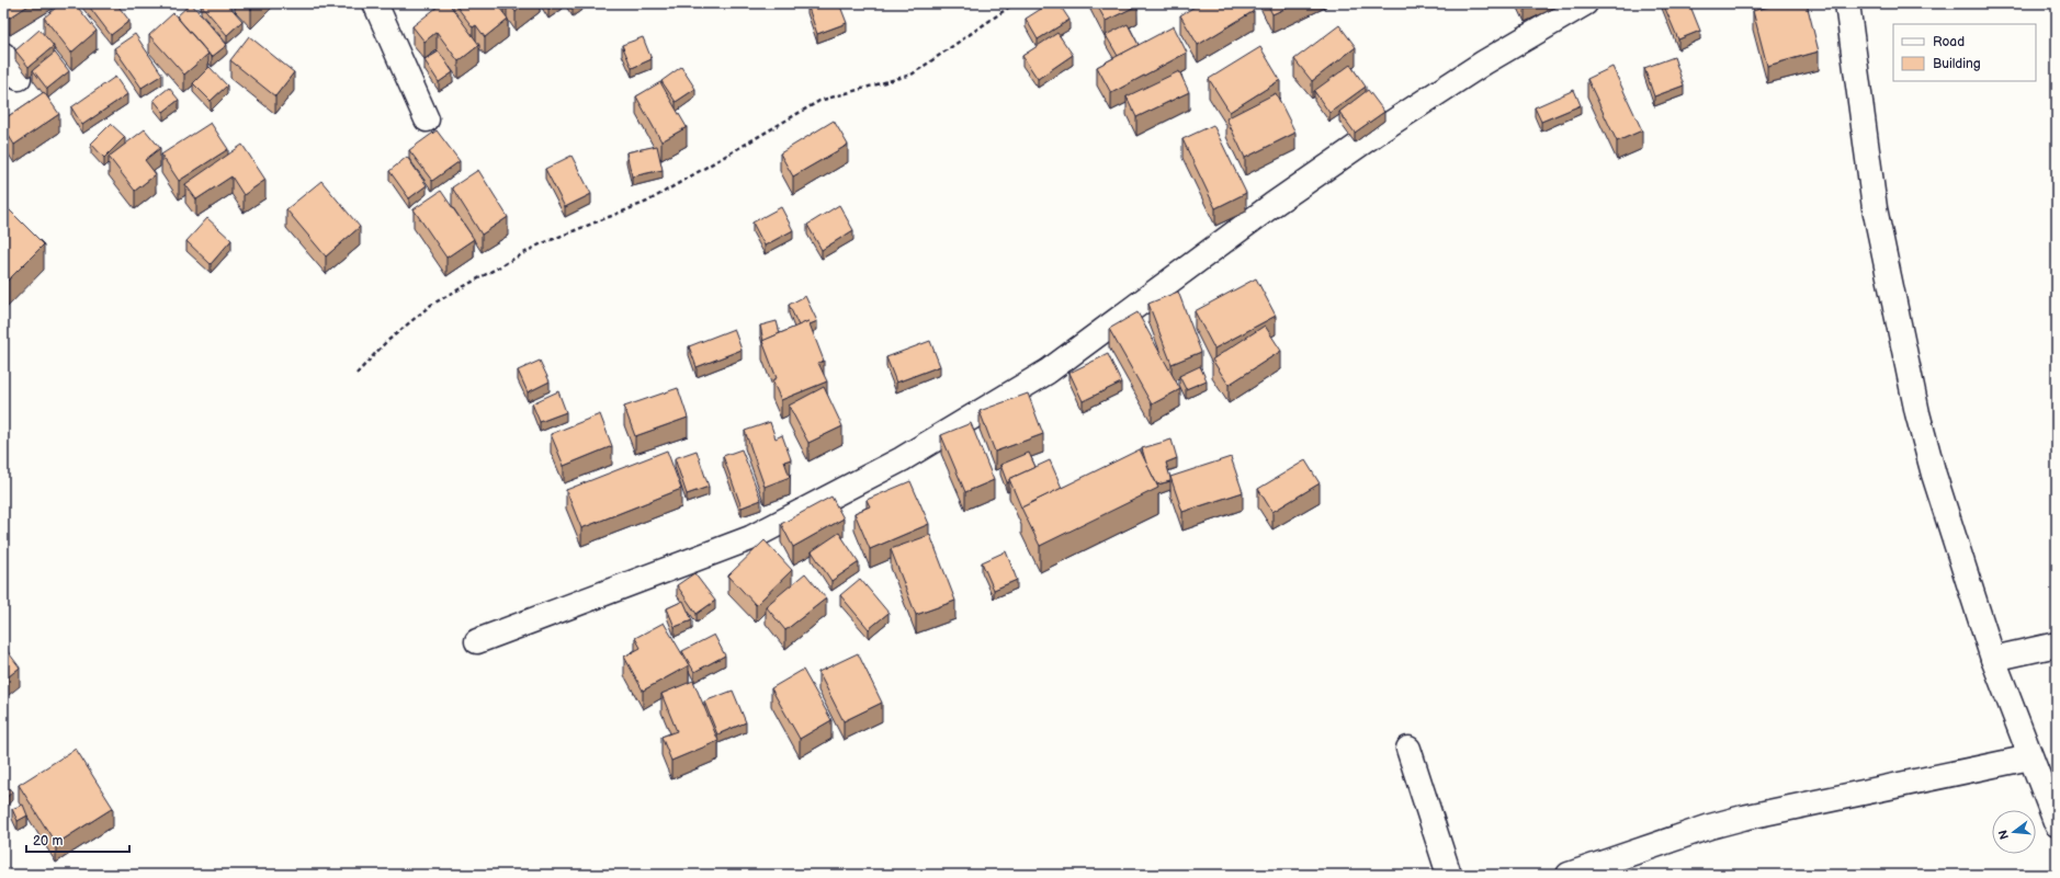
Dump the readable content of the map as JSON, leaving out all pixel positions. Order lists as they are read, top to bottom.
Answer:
{
  "legend": ["Road", "Building"],
  "scale_bar": "20 m",
  "north": "left"
}
